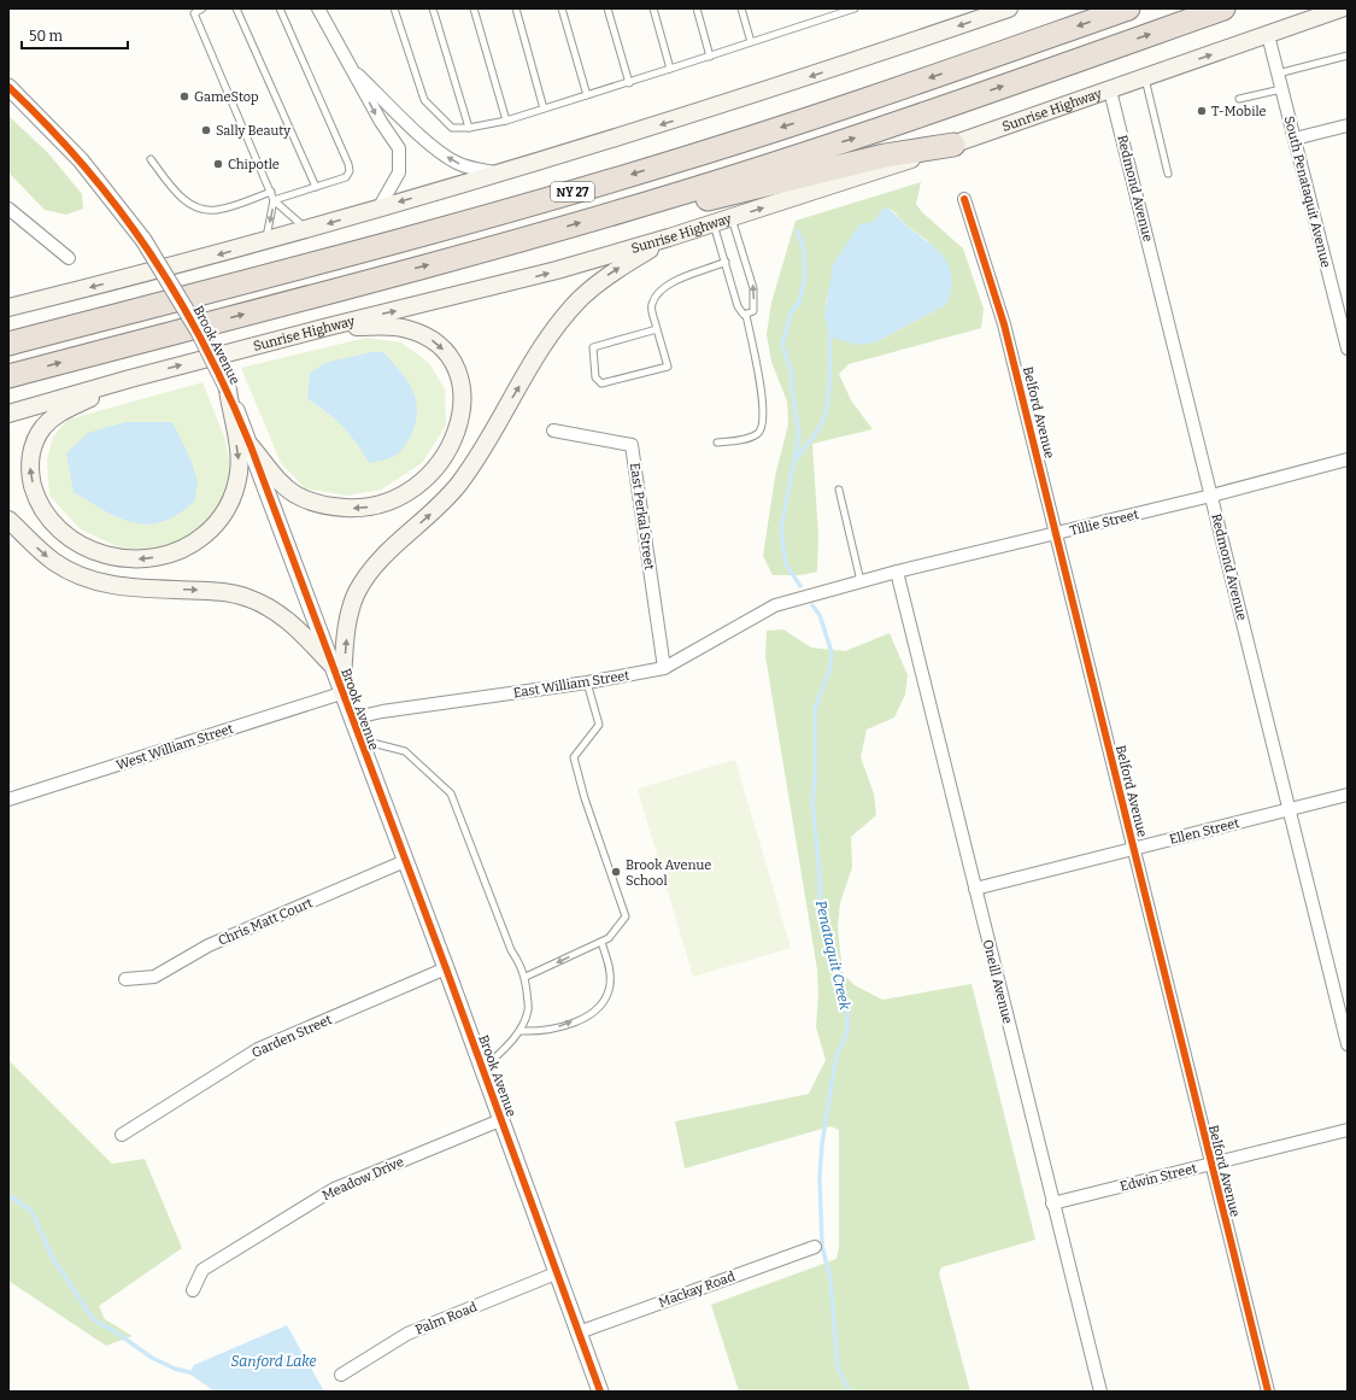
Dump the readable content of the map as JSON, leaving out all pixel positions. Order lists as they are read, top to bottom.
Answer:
{
  "streets": {
    "highway": ["NY 27"],
    "main road": ["Sunrise Highway"],
    "street": [
      "Redmond Avenue",
      "South Penataquit Avenue",
      "Brook Avenue",
      "Belford Avenue",
      "East Perkal Street",
      "Tillie Street",
      "East William Street",
      "West William Street",
      "Ellen Street",
      "Chris Matt Court",
      "Oneill Avenue",
      "Garden Street",
      "Edwin Street",
      "Meadow Drive",
      "Mackay Road",
      "Palm Road"
    ]
  },
  "crossings": [
    ["Sunrise Highway", "Redmond Avenue"],
    ["Sunrise Highway", "South Penataquit Avenue"],
    ["Redmond Avenue", "Tillie Street"],
    ["Redmond Avenue", "Ellen Street"],
    ["Brook Avenue", "East William Street"],
    ["Brook Avenue", "West William Street"],
    ["Brook Avenue", "Chris Matt Court"],
    ["Brook Avenue", "Garden Street"],
    ["Brook Avenue", "Meadow Drive"],
    ["Brook Avenue", "Mackay Road"],
    ["Brook Avenue", "Palm Road"],
    ["Belford Avenue", "Tillie Street"],
    ["Belford Avenue", "Ellen Street"],
    ["Belford Avenue", "Edwin Street"],
    ["East Perkal Street", "East William Street"],
    ["Tillie Street", "East William Street"],
    ["Tillie Street", "Oneill Avenue"],
    ["Ellen Street", "Oneill Avenue"],
    ["Oneill Avenue", "Edwin Street"]
  ],
  "water": ["Penataquit Creek", "Sanford Lake"],
  "places": [
    "GameStop",
    "T-Mobile",
    "Sally Beauty",
    "Chipotle",
    "Brook Avenue School"
  ],
  "scale_bar": "50 m"
}
